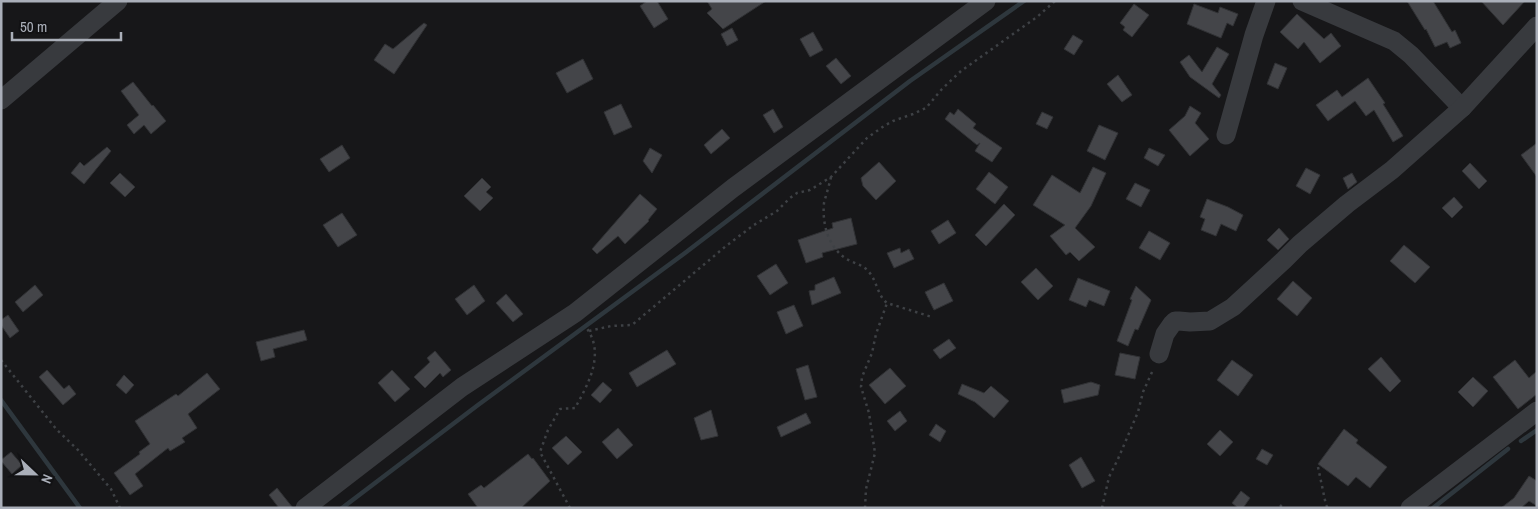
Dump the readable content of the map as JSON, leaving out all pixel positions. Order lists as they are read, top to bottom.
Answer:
{
  "scale_bar": "50 m",
  "north": "right"
}
